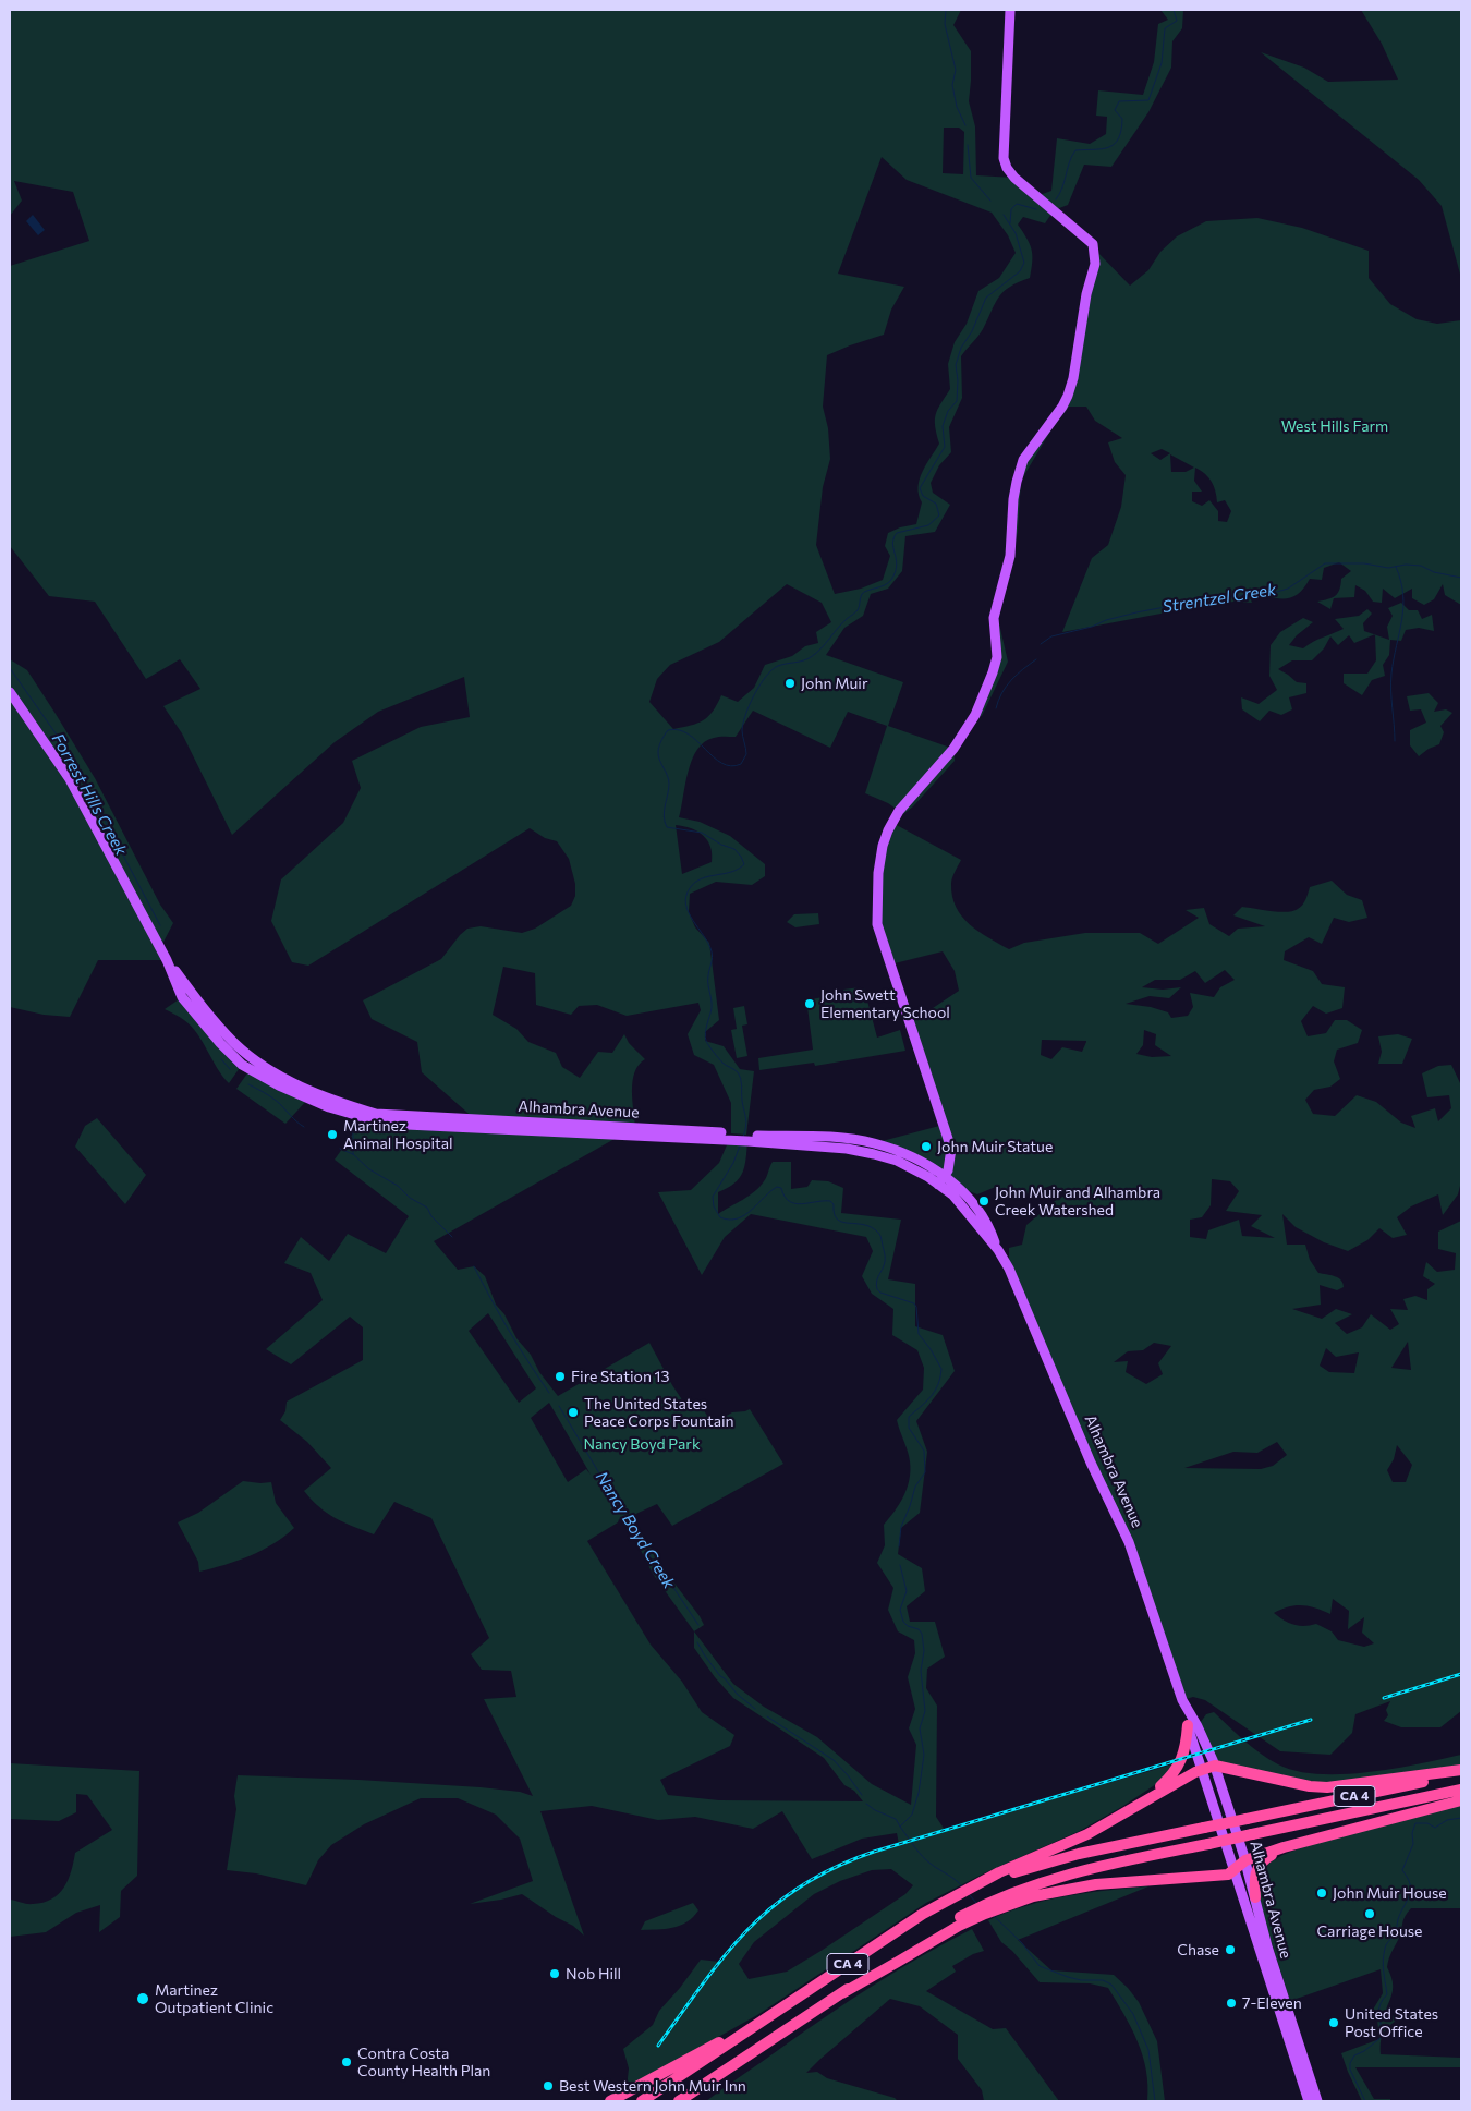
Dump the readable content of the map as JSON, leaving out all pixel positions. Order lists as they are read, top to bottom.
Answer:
{
  "streets": {
    "highway": ["CA 4"],
    "main road": ["Alhambra Avenue"]
  },
  "water": ["Strentzel Creek", "Forrest Hills Creek", "Nancy Boyd Creek"],
  "parks": ["West Hills Farm", "Nancy Boyd Park"],
  "places": [
    "John Muir",
    "John Swett Elementary School",
    "Martinez Animal Hospital",
    "John Muir Statue",
    "John Muir and Alhambra Creek Watershed",
    "Fire Station 13",
    "The United States Peace Corps Fountain",
    "John Muir House",
    "Carriage House",
    "Chase",
    "Nob Hill",
    "Martinez Outpatient Clinic",
    "7-Eleven",
    "United States Post Office",
    "Contra Costa County Health Plan",
    "Best Western John Muir Inn"
  ]
}
